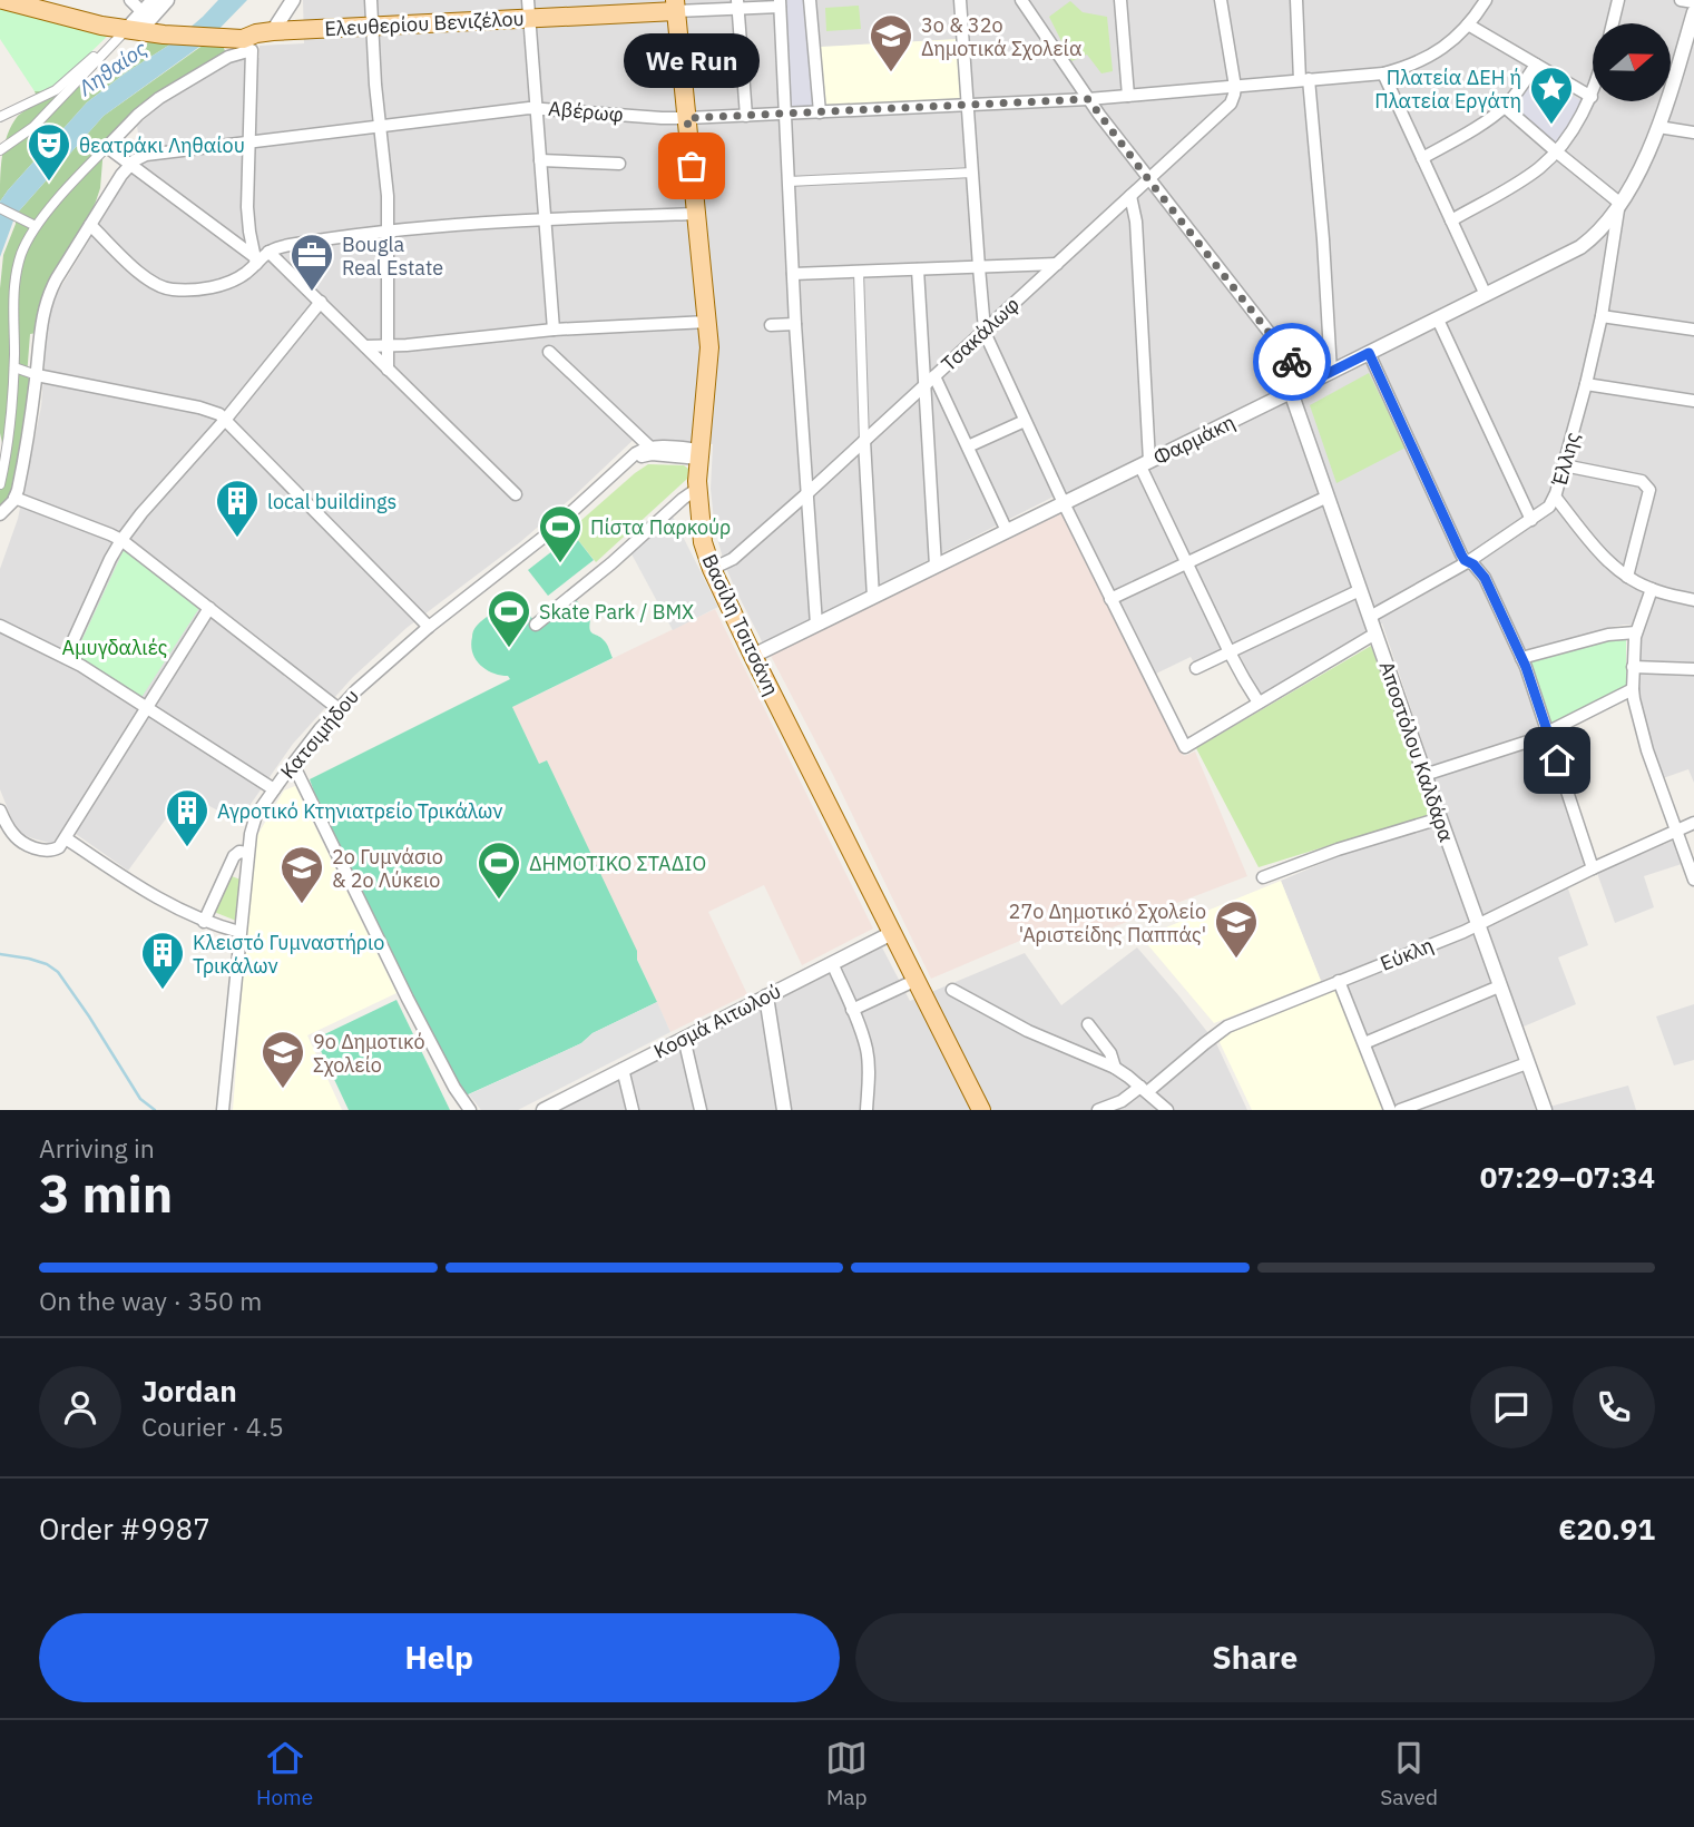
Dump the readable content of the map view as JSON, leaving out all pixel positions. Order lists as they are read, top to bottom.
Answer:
{
  "streets": {
    "main road": ["Ελευθερίου Βενιζέλου", "Βασίλη Τσιτσάνη"],
    "street": [
      "Αβέρωφ",
      "Τσακάλωφ",
      "Φαρμάκη",
      "Έλλης",
      "Κατσιμήδου",
      "Αποστόλου Καλδάρα",
      "Εύκλη",
      "Κοσμά Αιτωλού"
    ]
  },
  "crossings": [
    ["Ελευθερίου Βενιζέλου", "Βασίλη Τσιτσάνη"],
    ["Αβέρωφ", "Τσακάλωφ"],
    ["Αβέρωφ", "Βασίλη Τσιτσάνη"],
    ["Τσακάλωφ", "Βασίλη Τσιτσάνη"],
    ["Φαρμάκη", "Έλλης"],
    ["Φαρμάκη", "Βασίλη Τσιτσάνη"],
    ["Φαρμάκη", "Αποστόλου Καλδάρα"],
    ["Έλλης", "Αποστόλου Καλδάρα"],
    ["Βασίλη Τσιτσάνη", "Κοσμά Αιτωλού"],
    ["Αποστόλου Καλδάρα", "Εύκλη"]
  ],
  "water": ["Ληθαίος"],
  "parks": ["Αμυγδαλιές"],
  "places": {
    "school or university": [
      "3ο & 32ο Δημοτικά Σχολεία",
      "2ο Γυμνάσιο & 2ο Λύκειο",
      "27ο Δημοτικό Σχολείο 'Αριστείδης Παππάς'",
      "9ο Δημοτικό Σχολείο"
    ],
    "place": ["Πλατεία ΔΕΗ ή Πλατεία Εργάτη"],
    "other": ["We Run"],
    "theatre": ["θεατράκι Ληθαίου"],
    "office": ["Bougla Real Estate"],
    "building": ["local buildings", "Αγροτικό Κτηνιατρείο Τρικάλων", "Κλειστό Γυμναστήριο Τρικάλων"],
    "sports": ["Πίστα Παρκούρ", "Skate Park / BMX", "ΔΗΜΟΤΙΚΟ ΣΤΑΔΙΟ"]
  },
  "north": "right",
  "page": {
    "bubble": "We Run",
    "heading": ["3 min", "Arriving in", "07:29–07:34"],
    "panel": [
      "Jordan",
      "Courier · 4.5",
      "Order #9987",
      "€20.91"
    ],
    "bar": "On the way · 350 m",
    "buttons": ["Help", "Share"],
    "tabs": ["Home", "Map", "Saved"]
  }
}
